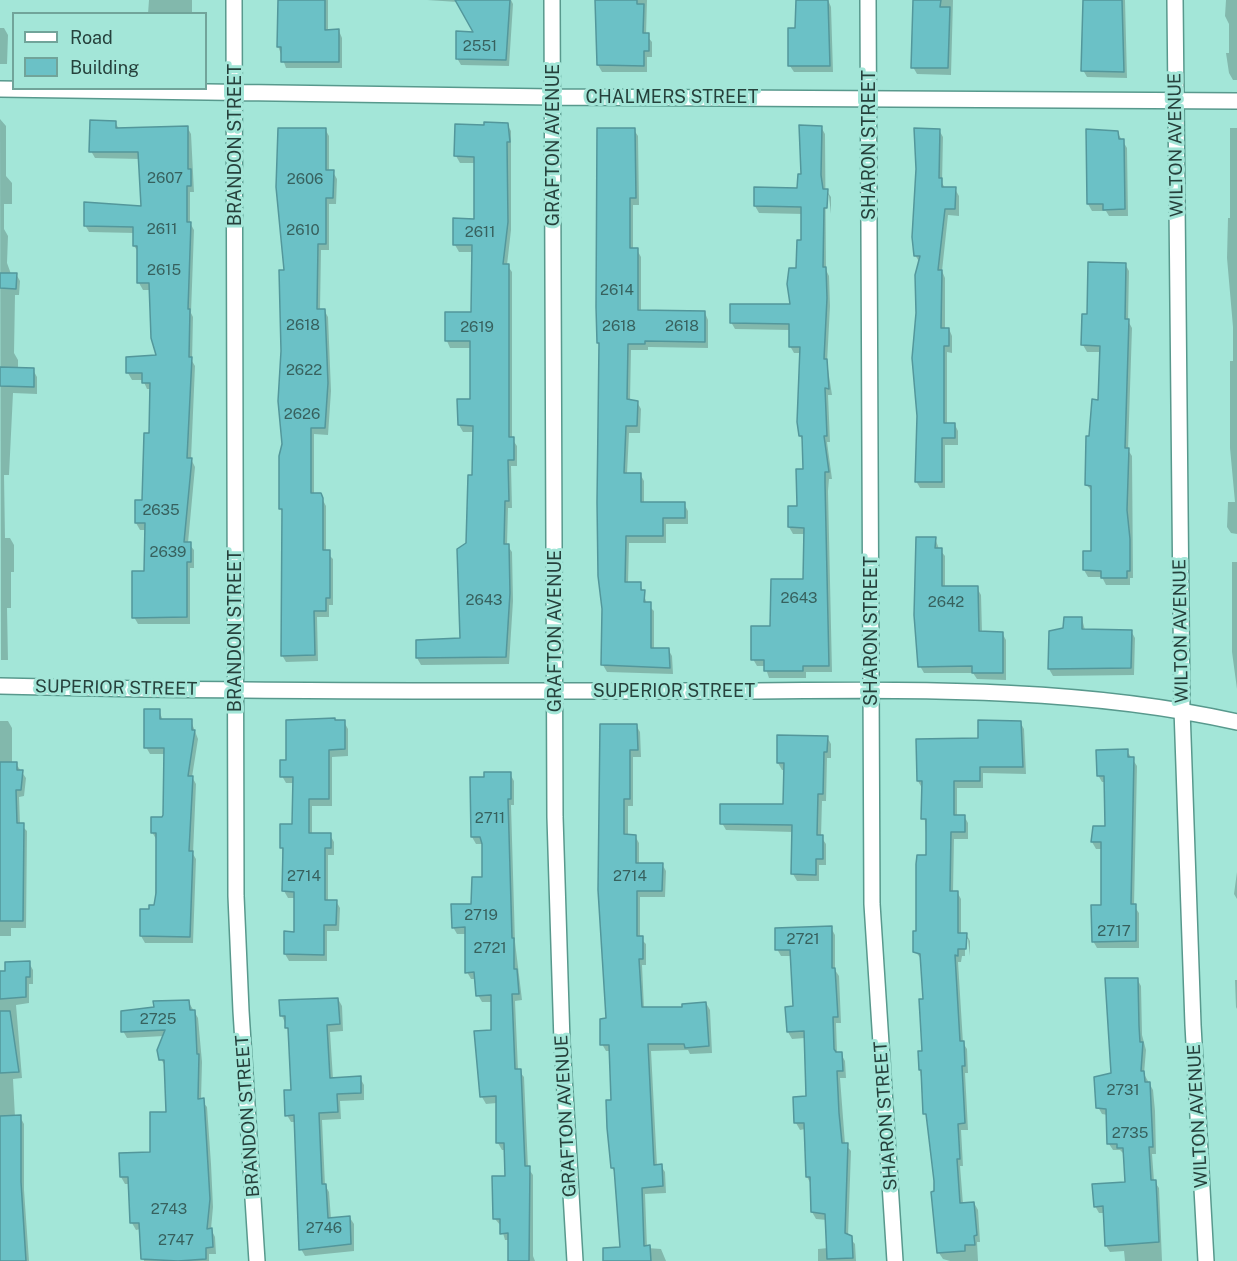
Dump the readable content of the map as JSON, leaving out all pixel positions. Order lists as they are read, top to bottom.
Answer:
{
  "streets": {
    "street": [
      "CHALMERS STREET",
      "BRANDON STREET",
      "GRAFTON AVENUE",
      "SHARON STREET",
      "WILTON AVENUE",
      "SUPERIOR STREET"
    ]
  },
  "crossings": [
    ["CHALMERS STREET", "BRANDON STREET"],
    ["CHALMERS STREET", "GRAFTON AVENUE"],
    ["CHALMERS STREET", "SHARON STREET"],
    ["CHALMERS STREET", "WILTON AVENUE"],
    ["BRANDON STREET", "SUPERIOR STREET"],
    ["GRAFTON AVENUE", "SUPERIOR STREET"],
    ["SHARON STREET", "SUPERIOR STREET"],
    ["WILTON AVENUE", "SUPERIOR STREET"]
  ],
  "house_numbers": [
    "2551",
    "2607",
    "2606",
    "2611",
    "2610",
    "2611",
    "2615",
    "2614",
    "2618",
    "2618",
    "2618",
    "2619",
    "2622",
    "2626",
    "2635",
    "2639",
    "2643",
    "2643",
    "2642",
    "2711",
    "2714",
    "2714",
    "2719",
    "2717",
    "2721",
    "2721",
    "2725",
    "2731",
    "2735",
    "2743",
    "2746",
    "2747"
  ],
  "legend": ["Road", "Building"]
}
